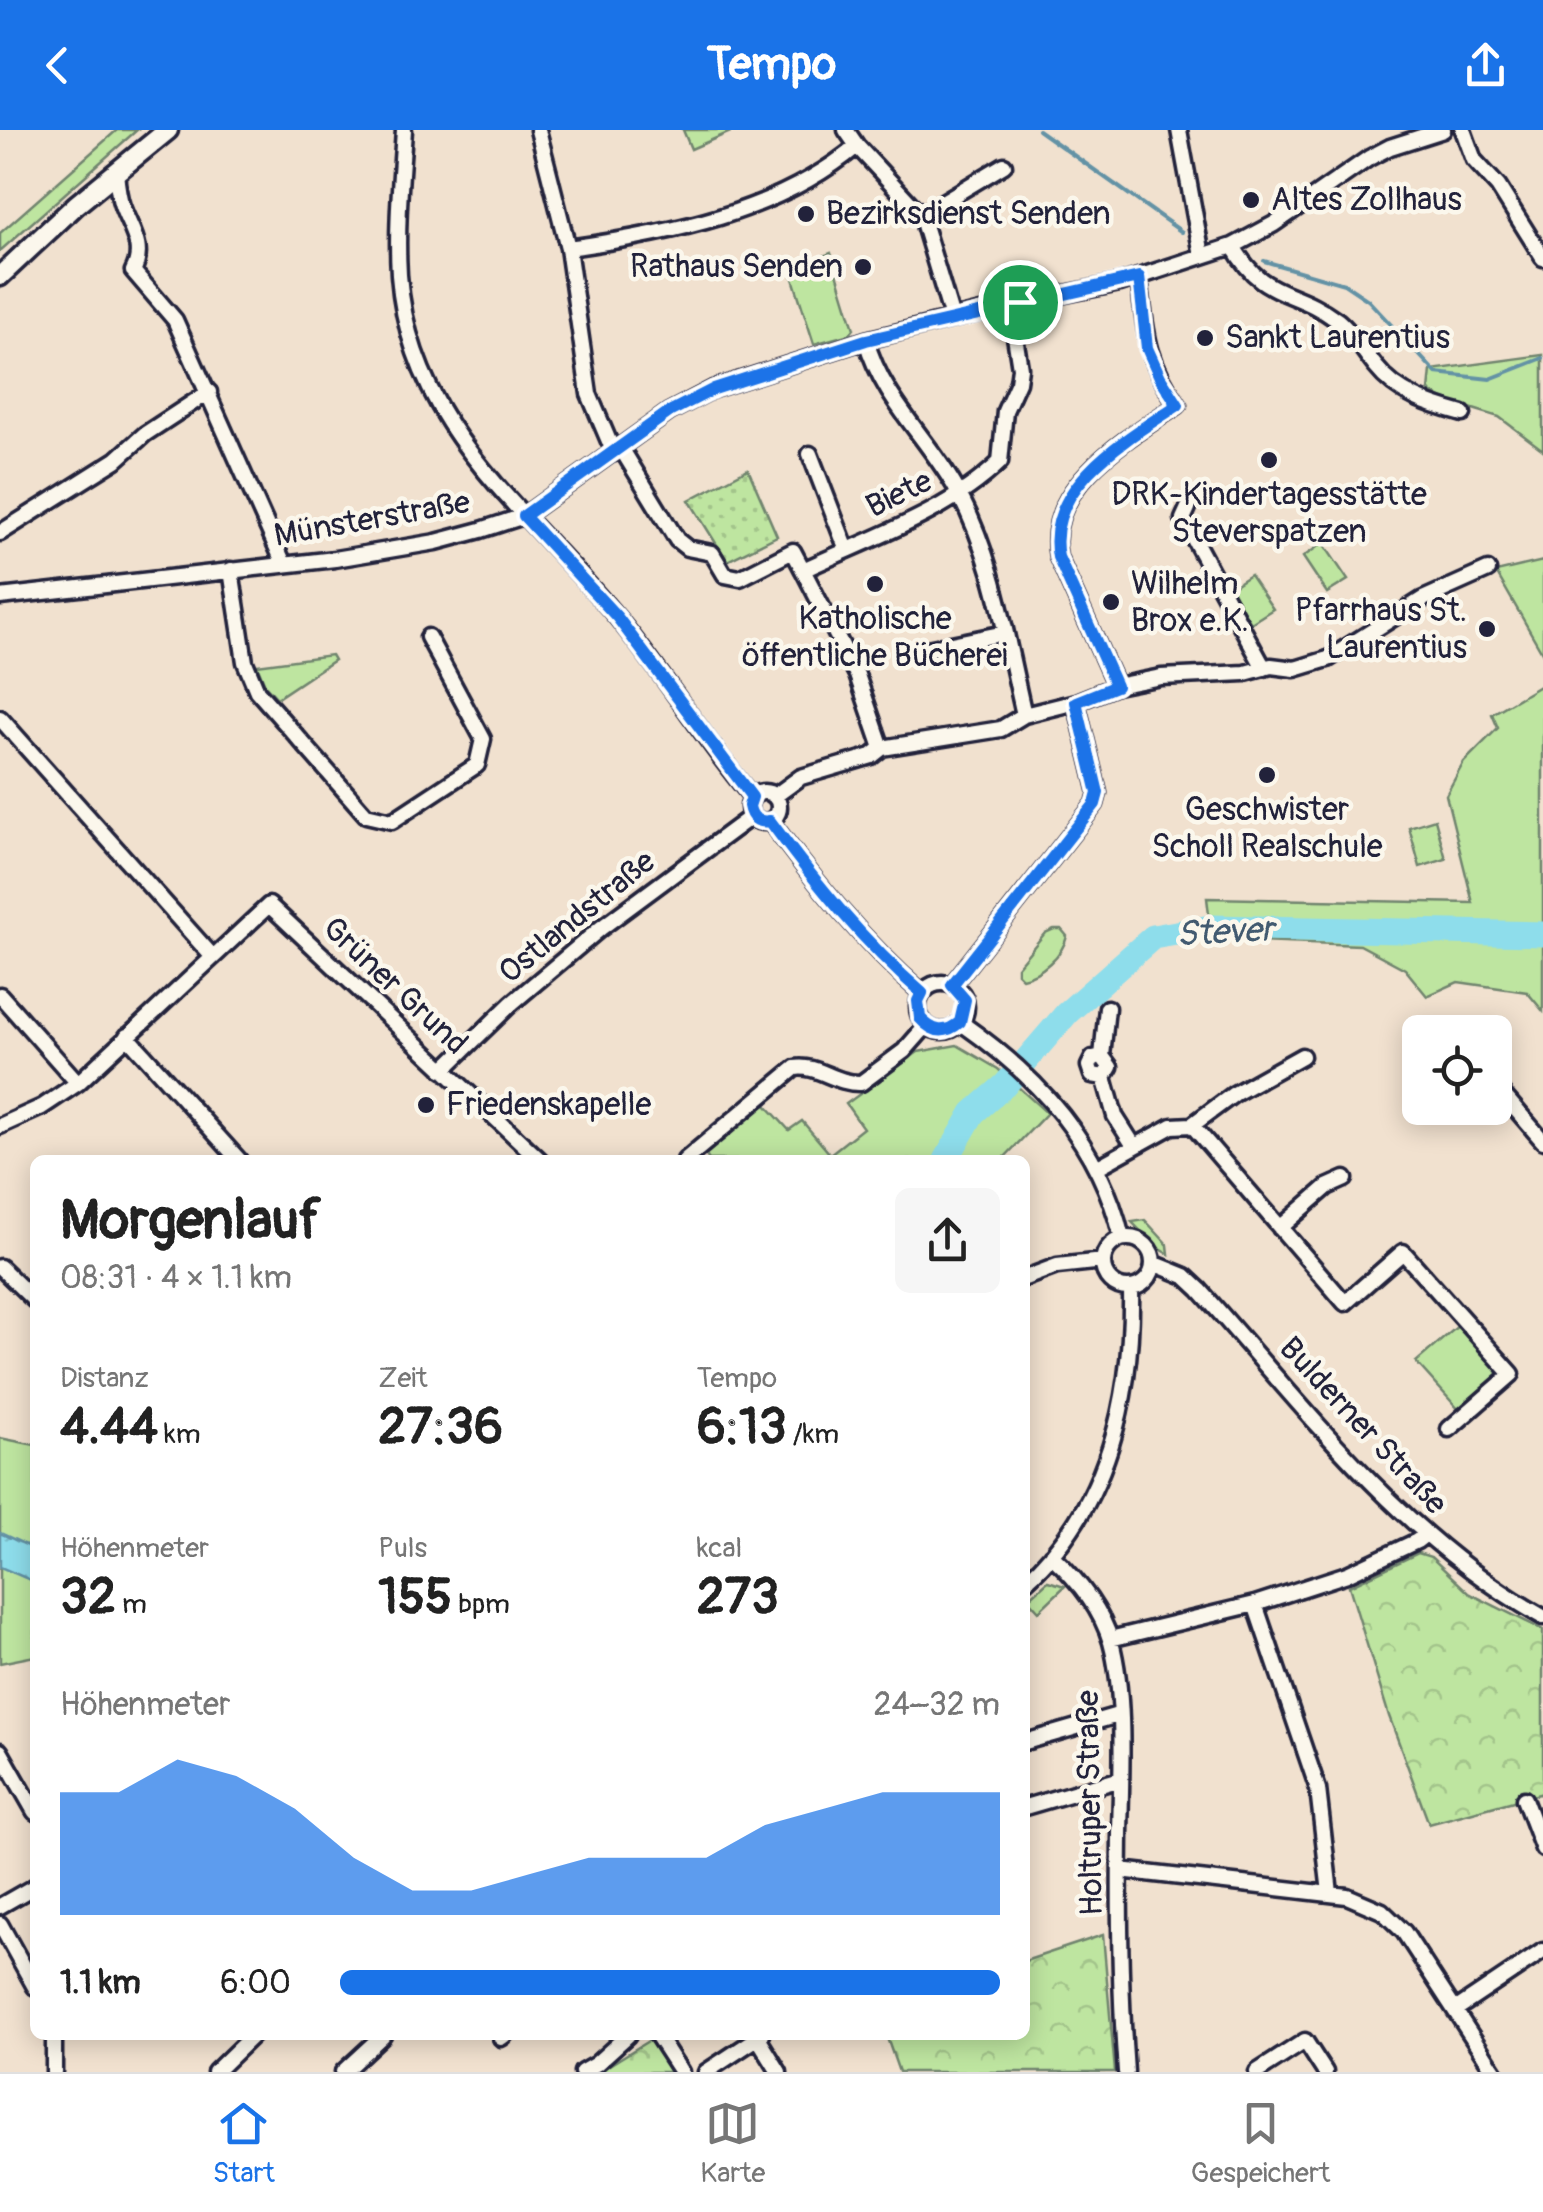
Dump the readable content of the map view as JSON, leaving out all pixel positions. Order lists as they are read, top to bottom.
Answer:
{
  "streets": {
    "street": [
      "Biete",
      "Münsterstraße",
      "Ostlandstraße",
      "Grüner Grund",
      "Bulderner Straße",
      "Holtruper Straße"
    ]
  },
  "crossings": [
    ["Biete", "Münsterstraße"],
    ["Ostlandstraße", "Grüner Grund"]
  ],
  "water": ["Stever"],
  "places": [
    "Altes Zollhaus",
    "Bezirksdienst Senden",
    "Rathaus Senden",
    "Sankt Laurentius",
    "DRK-Kindertagesstätte Steverspatzen",
    "Katholische öffentliche Bücherei",
    "Wilhelm Brox e.K.",
    "Pfarrhaus St. Laurentius",
    "Geschwister Scholl Realschule",
    "Friedenskapelle"
  ],
  "page": {
    "header": "Tempo",
    "heading": ["Morgenlauf", "08:31 · 4 × 1.1 km"],
    "stats": [
      ["Distanz", "4.44 km"],
      ["Zeit", "27:36"],
      ["Tempo", "6:13 /km"],
      ["Höhenmeter", "32 m"],
      ["Puls", "155 bpm"],
      ["kcal", "273"]
    ],
    "chart": ["Höhenmeter", "24–32 m"],
    "list": [
      {
        "name": "1.1 km",
        "note": "6:00"
      }
    ],
    "tabs": ["Start", "Karte", "Gespeichert"]
  }
}
